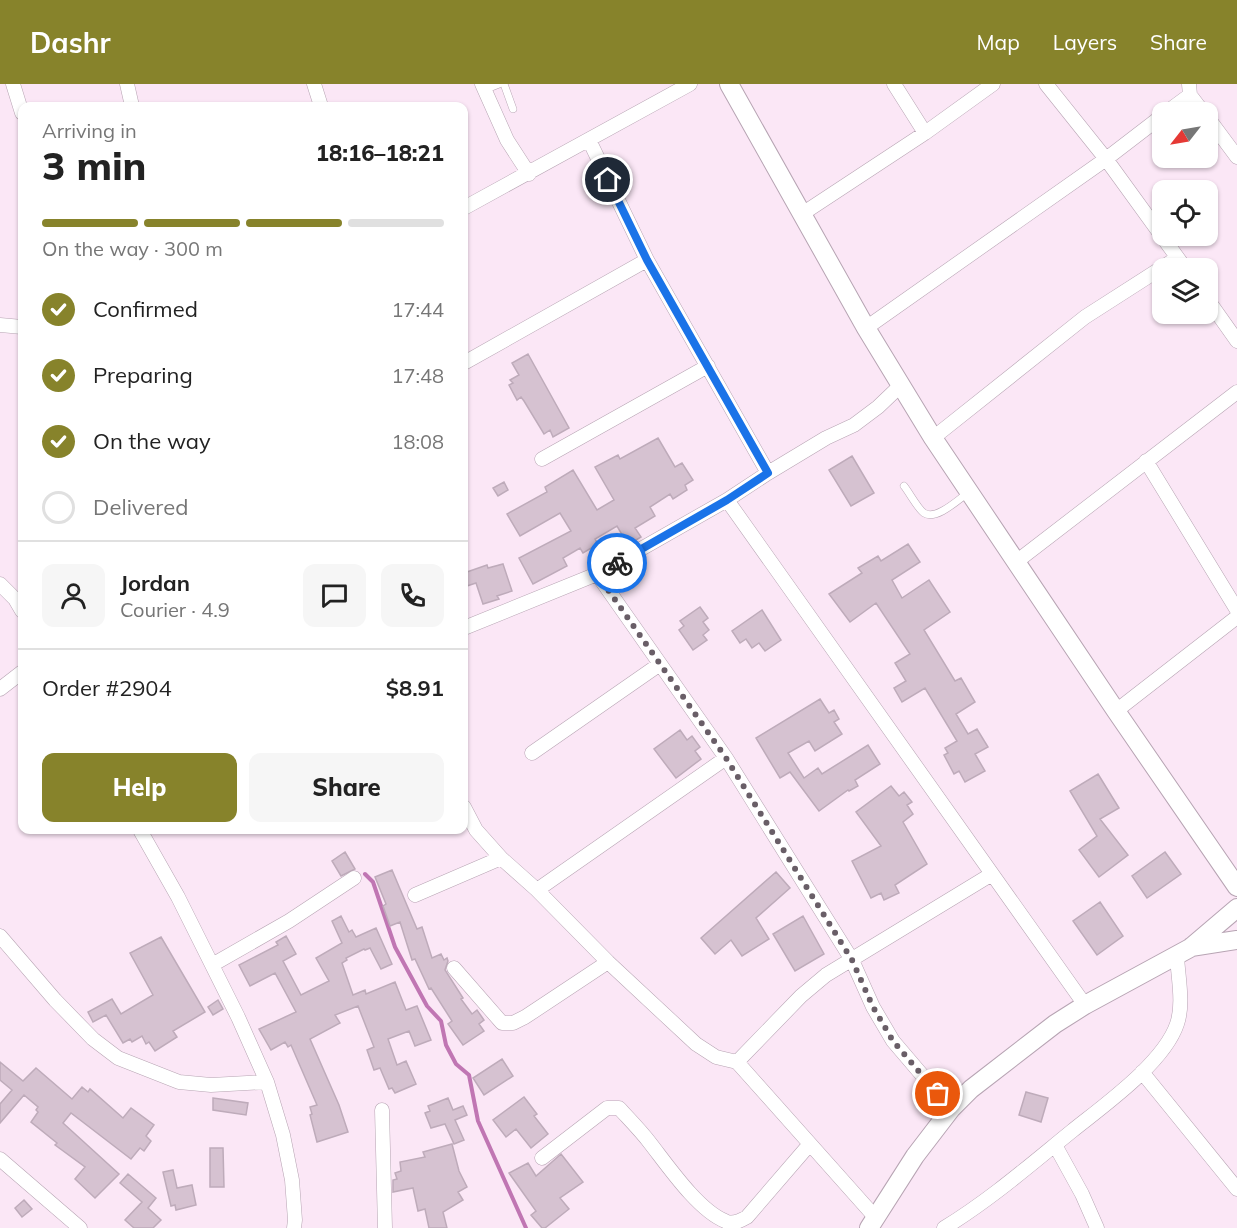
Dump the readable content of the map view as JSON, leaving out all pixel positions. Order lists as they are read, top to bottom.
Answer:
{
  "north": "bottom left",
  "page": {
    "header": "Dashr",
    "nav": ["Map", "Layers", "Share"],
    "heading": ["3 min", "Arriving in", "18:16–18:21"],
    "panel": [
      "Jordan",
      "Courier · 4.9",
      "Order #2904",
      "$8.91"
    ],
    "bar": "On the way · 300 m",
    "list": [
      ["Confirmed", "17:44"],
      ["Preparing", "17:48"],
      ["On the way", "18:08"],
      "Delivered"
    ],
    "buttons": ["Help", "Share"]
  }
}
